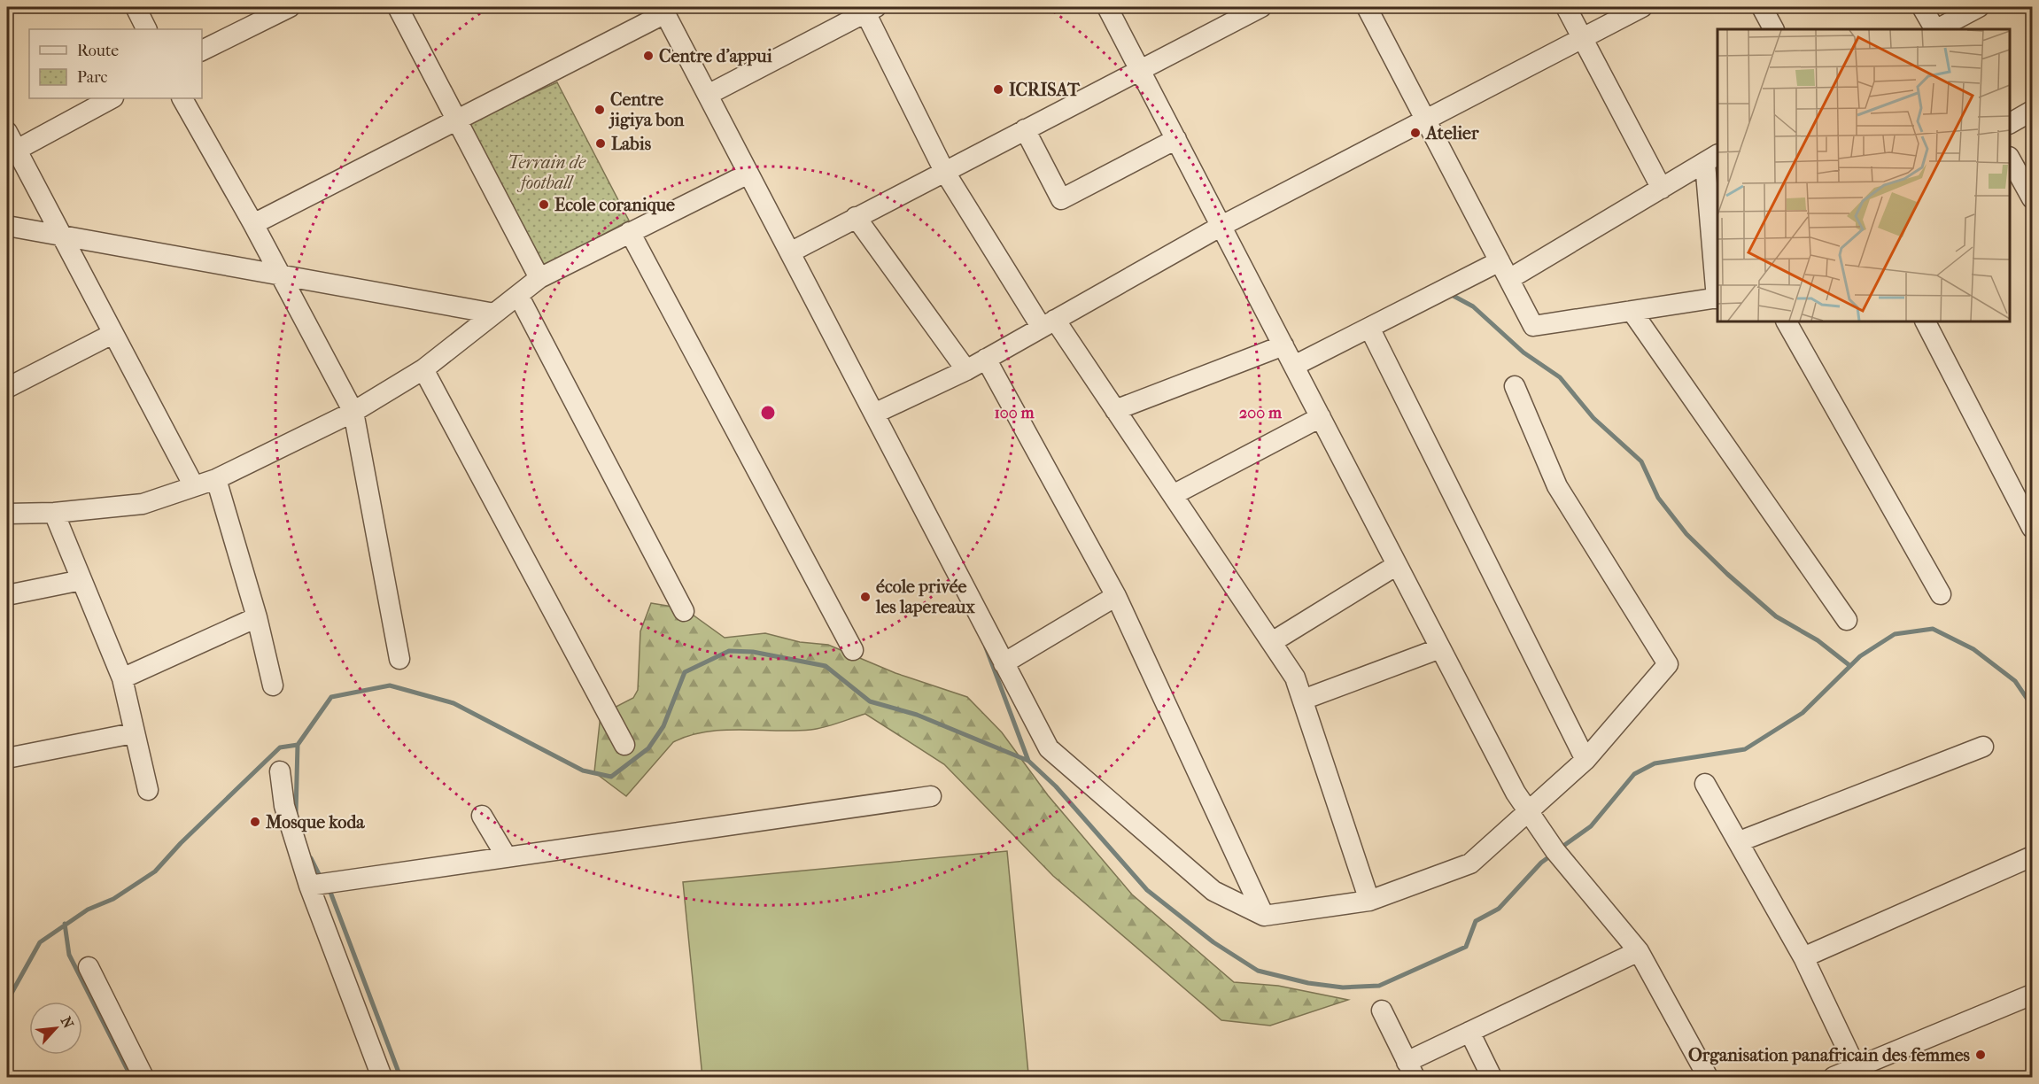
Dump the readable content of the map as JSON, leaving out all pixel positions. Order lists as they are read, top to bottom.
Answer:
{
  "parks": ["Terrain de football"],
  "places": [
    "Centre d'appui",
    "ICRISAT",
    "Centre jigiya bon",
    "Atelier",
    "Labis",
    "Ecole coranique",
    "école privée les lapereaux",
    "Mosque koda",
    "Organisation panafricain des femmes"
  ],
  "legend": ["Route", "Parc"],
  "north": "top right",
  "rings": ["100 m", "200 m"]
}
